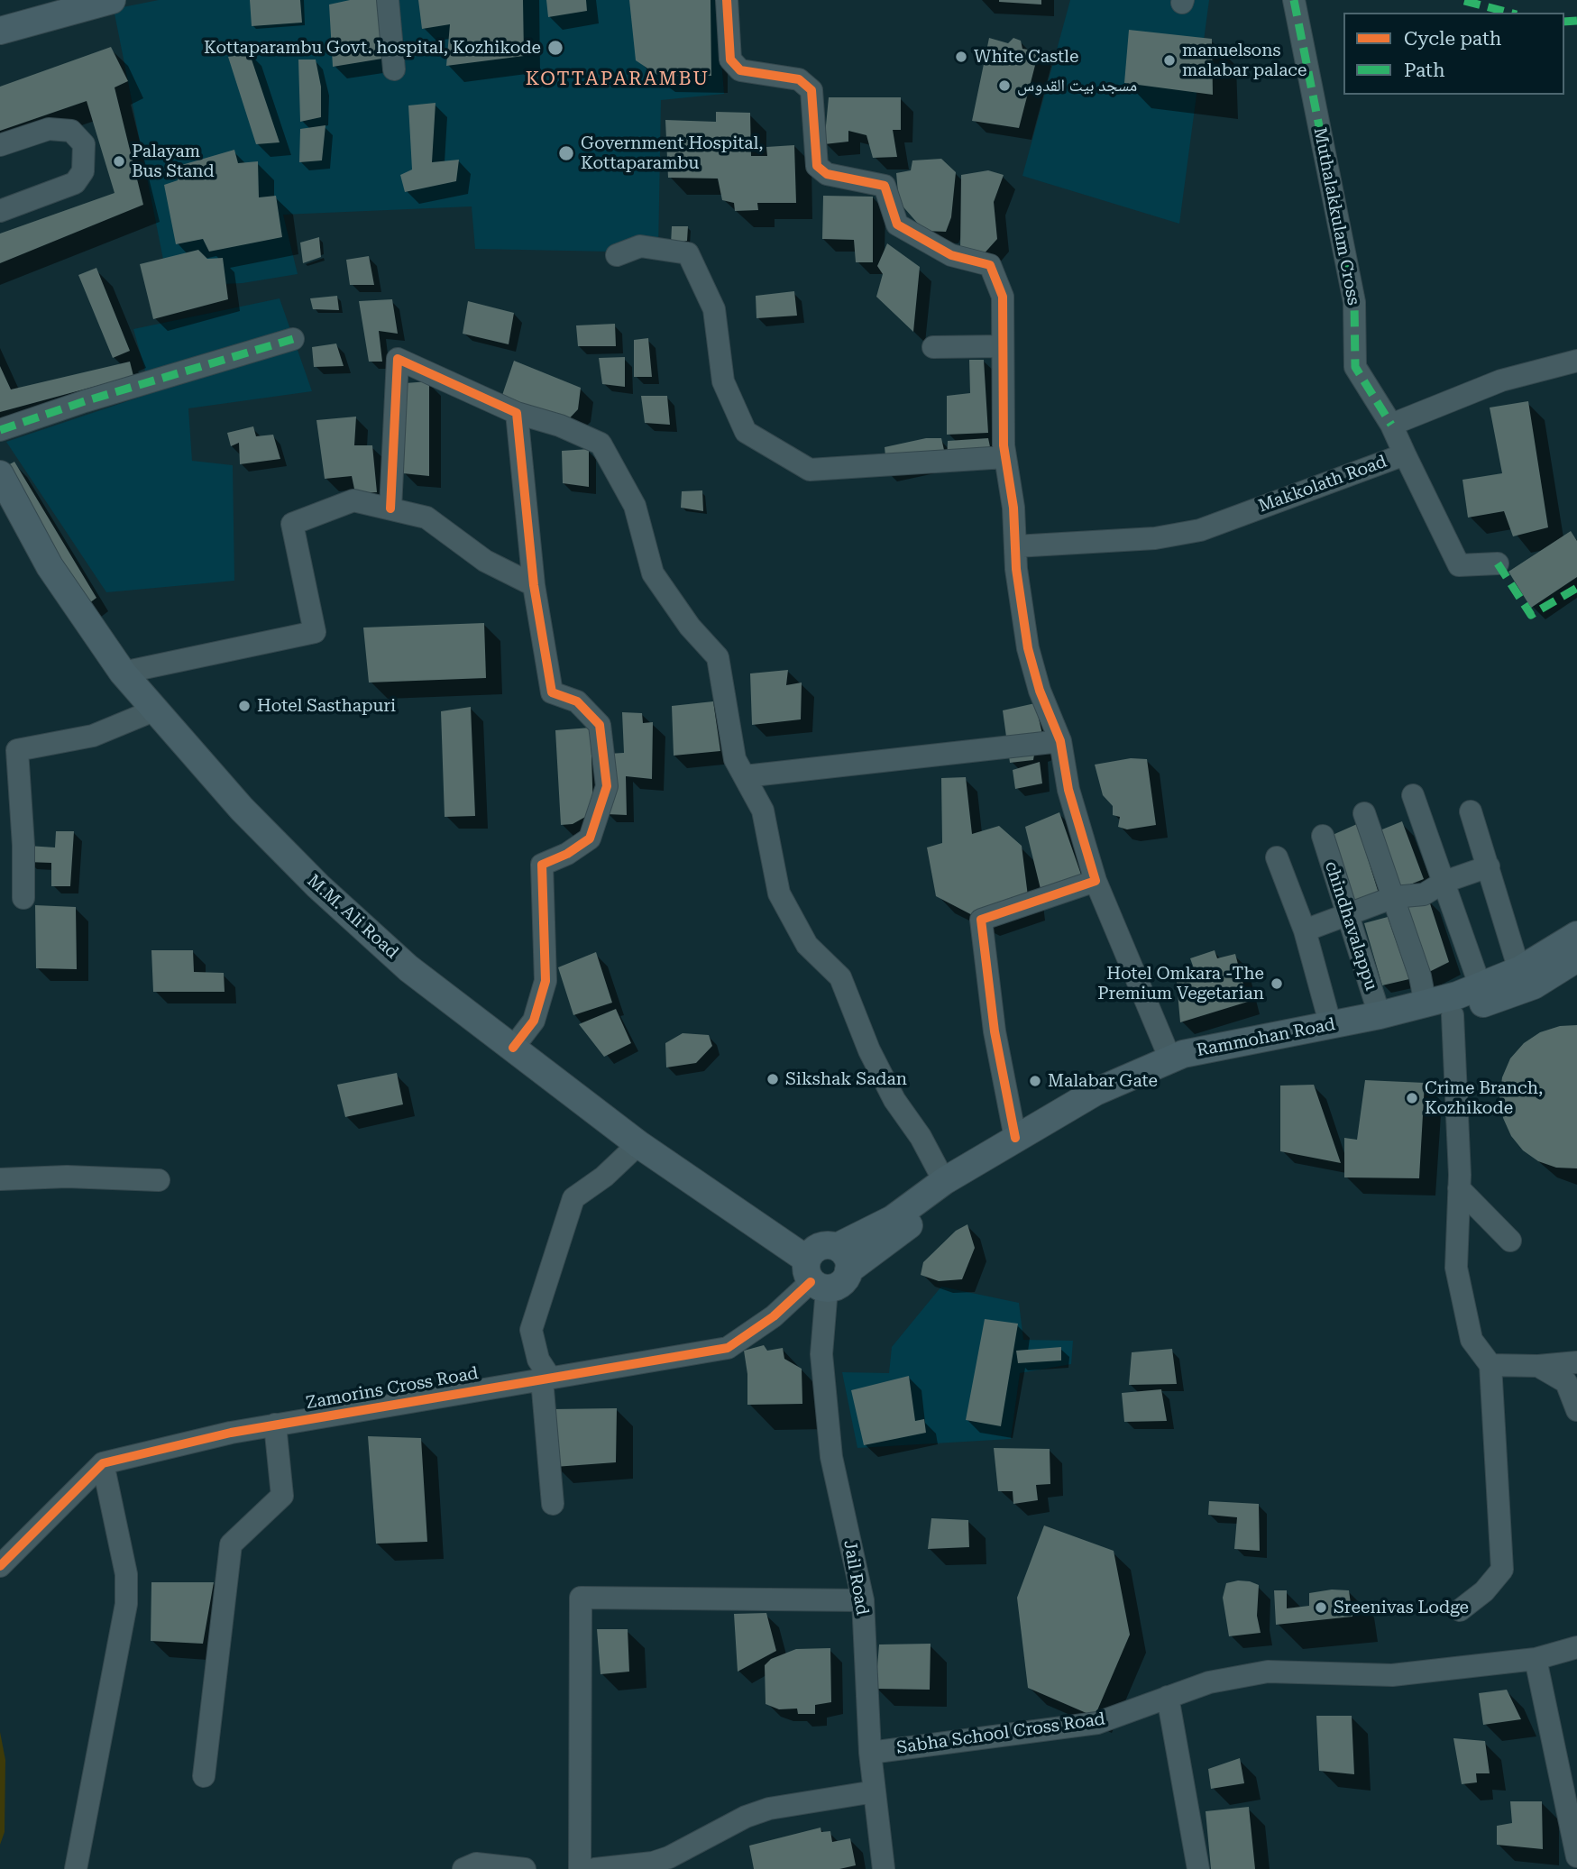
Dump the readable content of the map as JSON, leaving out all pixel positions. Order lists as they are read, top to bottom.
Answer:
{
  "streets": {
    "main road": ["M.M. Ali Road", "Rammohan Road"],
    "street": [
      "Muthalakkulam Cross",
      "Makkolath Road",
      "chindhavalappu",
      "Zamorins Cross Road",
      "Jail Road",
      "Sabha School Cross Road"
    ]
  },
  "crossings": [
    ["Muthalakkulam Cross", "Makkolath Road"],
    ["M.M. Ali Road", "Rammohan Road"],
    ["M.M. Ali Road", "Zamorins Cross Road"],
    ["M.M. Ali Road", "Jail Road"],
    ["chindhavalappu", "Rammohan Road"],
    ["Rammohan Road", "Zamorins Cross Road"],
    ["Rammohan Road", "Jail Road"],
    ["Zamorins Cross Road", "Jail Road"],
    ["Jail Road", "Sabha School Cross Road"]
  ],
  "districts": ["KOTTAPARAMBU"],
  "places": [
    "Kottaparambu Govt. hospital, Kozhikode",
    "White Castle",
    "manuelsons malabar palace",
    "مسجد بیت القدوس",
    "Government Hospital, Kottaparambu",
    "Palayam Bus Stand",
    "Hotel Sasthapuri",
    "Hotel Omkara -The Premium Vegetarian",
    "Sikshak Sadan",
    "Malabar Gate",
    "Crime Branch, Kozhikode",
    "Sreenivas Lodge"
  ],
  "legend": ["Cycle path", "Path"]
}
